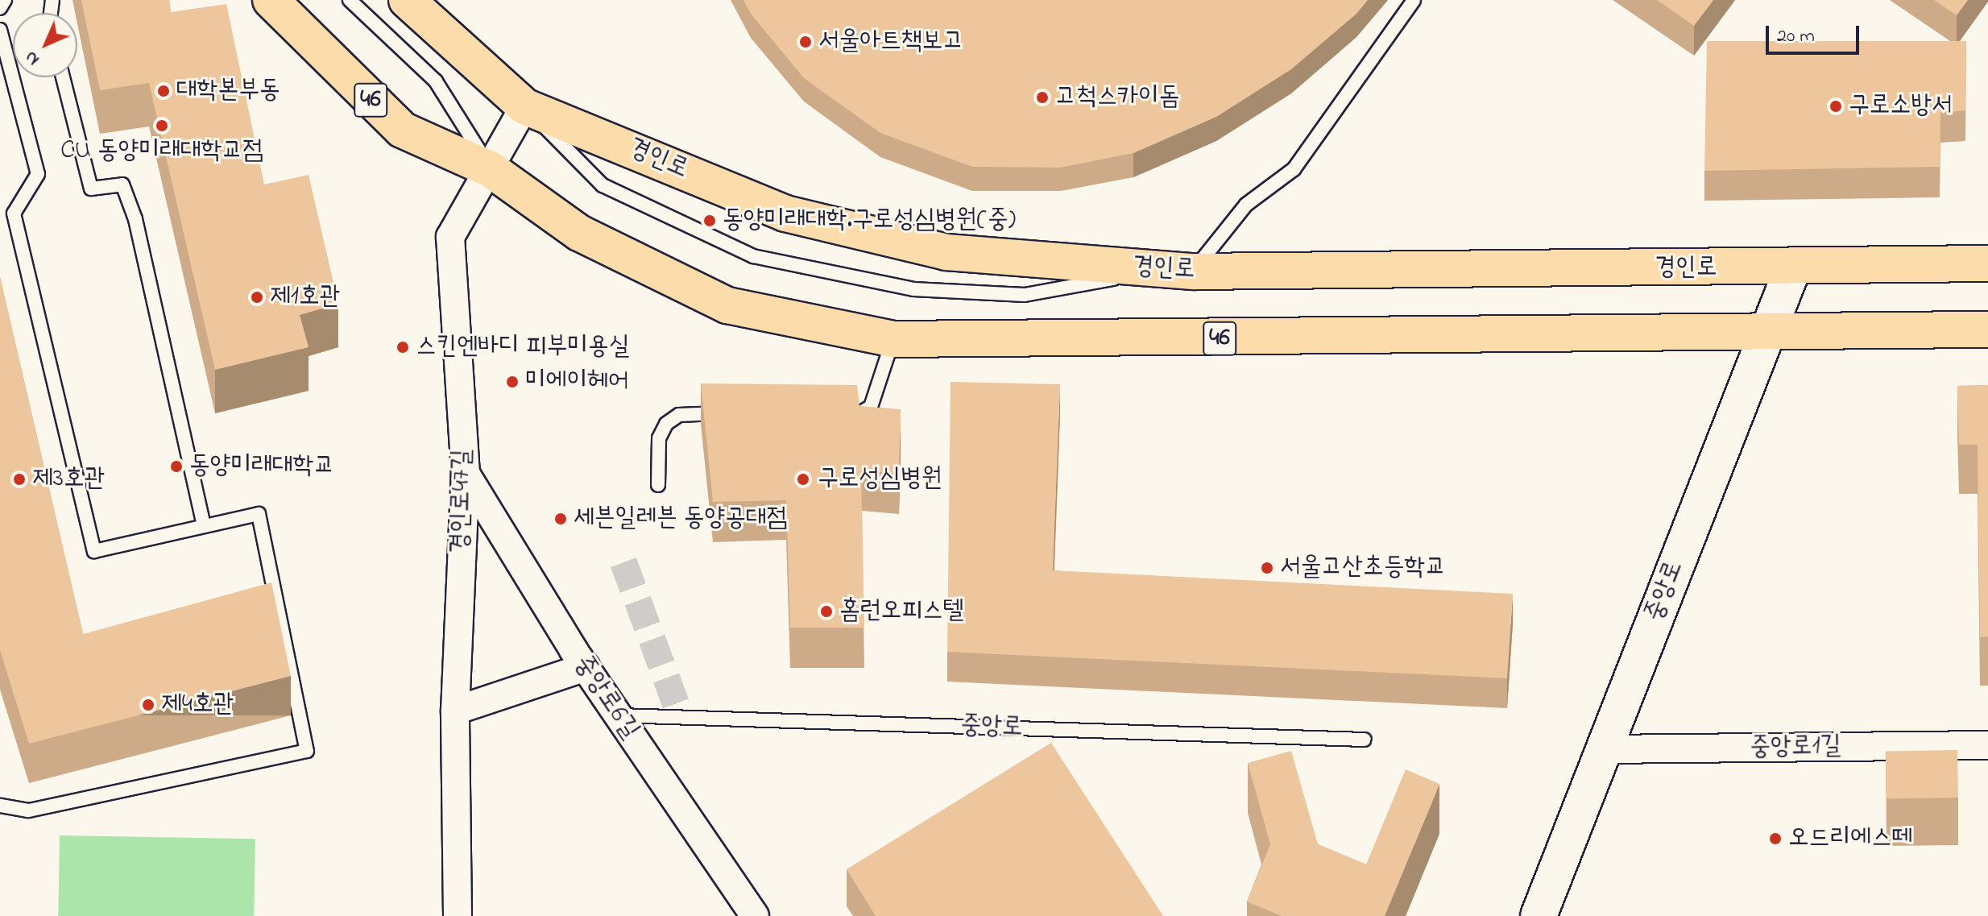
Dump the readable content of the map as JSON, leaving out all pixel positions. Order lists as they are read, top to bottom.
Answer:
{
  "streets": {
    "main road": ["46", "경인로", "중앙로"],
    "street": ["경인로47길", "중앙로6길", "중앙로1길"]
  },
  "crossings": [
    ["46", "경인로47길"],
    ["46", "중앙로"],
    ["경인로", "경인로47길"],
    ["경인로", "중앙로"],
    ["경인로47길", "중앙로6길"],
    ["중앙로", "중앙로6길"],
    ["중앙로", "중앙로1길"]
  ],
  "places": [
    "서울아트책보고",
    "대학본부동",
    "고척스카이돔",
    "구로소방서",
    "CU 동양미래대학교점",
    "동양미래대학.구로성심병원(중)",
    "제1호관",
    "스킨엔바디 피부미용실",
    "미에이헤어",
    "동양미래대학교",
    "제3호관",
    "구로성심병원",
    "세븐일레븐 동양공대점",
    "서울고산초등학교",
    "홈런오피스텔",
    "제4호관",
    "오드리에스떼"
  ],
  "scale_bar": "20 m",
  "north": "bottom left"
}
